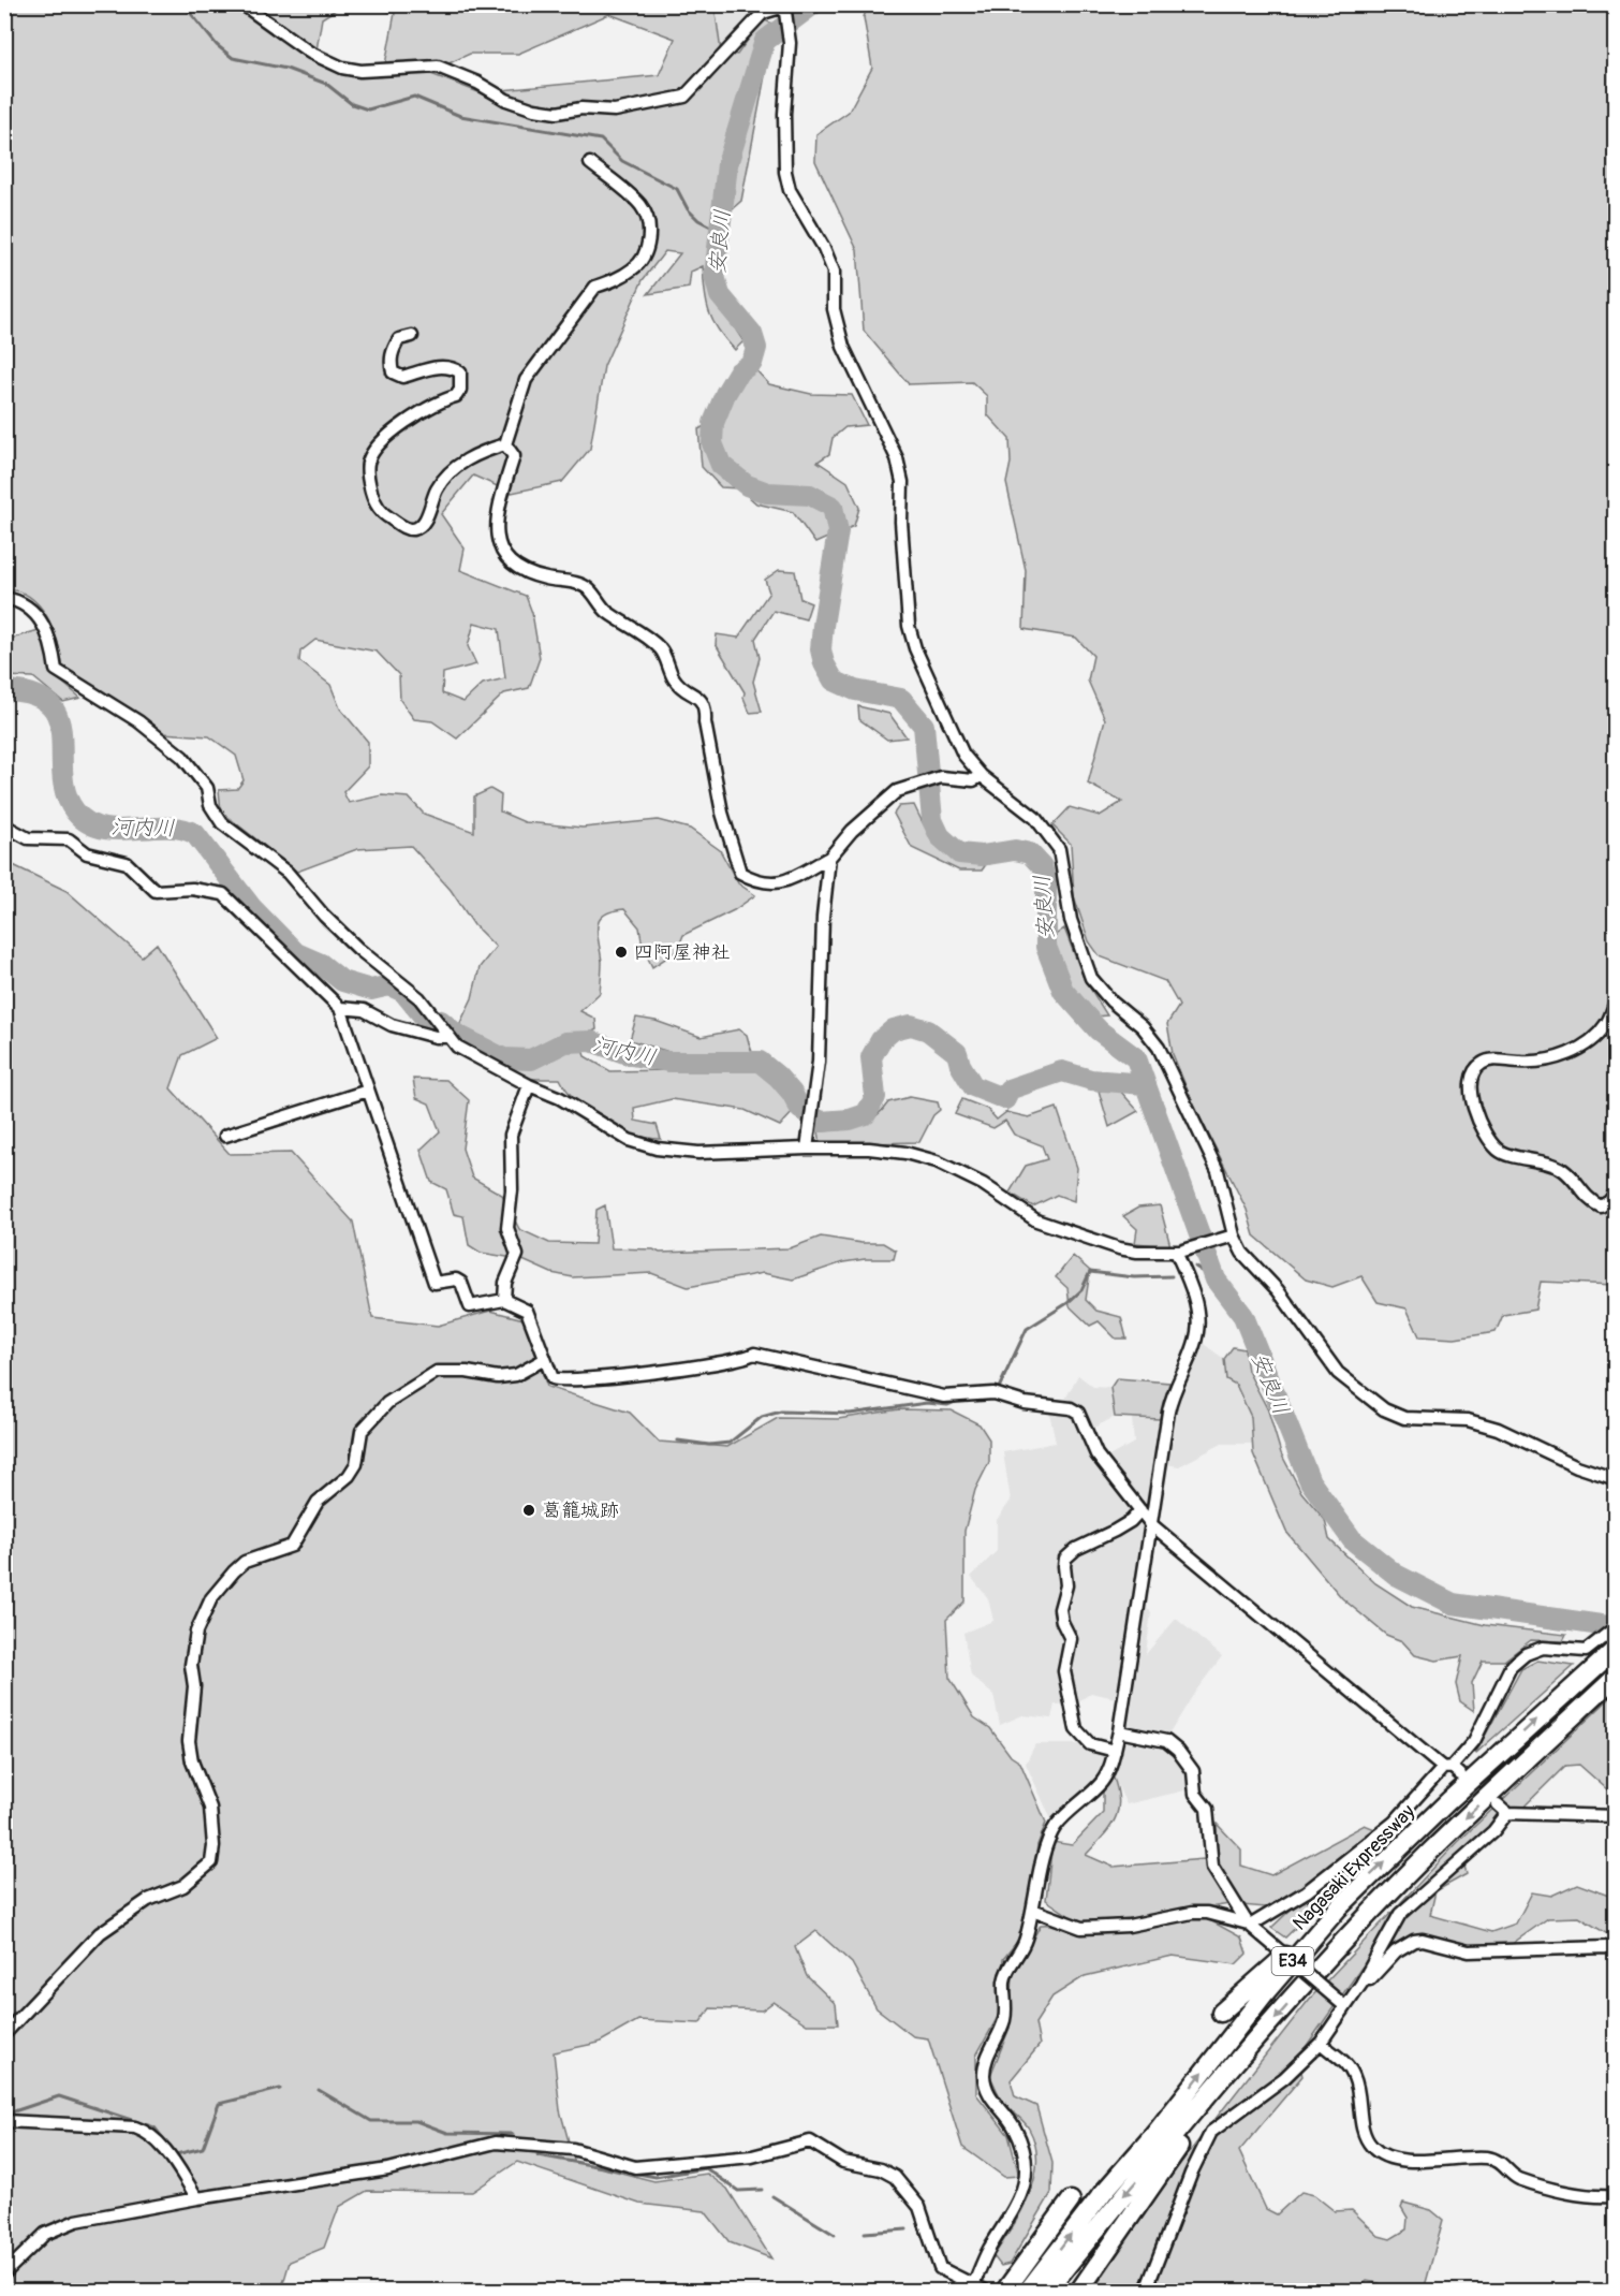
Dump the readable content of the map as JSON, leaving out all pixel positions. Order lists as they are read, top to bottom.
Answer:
{
  "streets": {
    "highway": ["Nagasaki Expressway", "E34"]
  },
  "water": ["安良川", "河内川"],
  "places": ["四阿屋神社", "葛籠城跡"]
}
